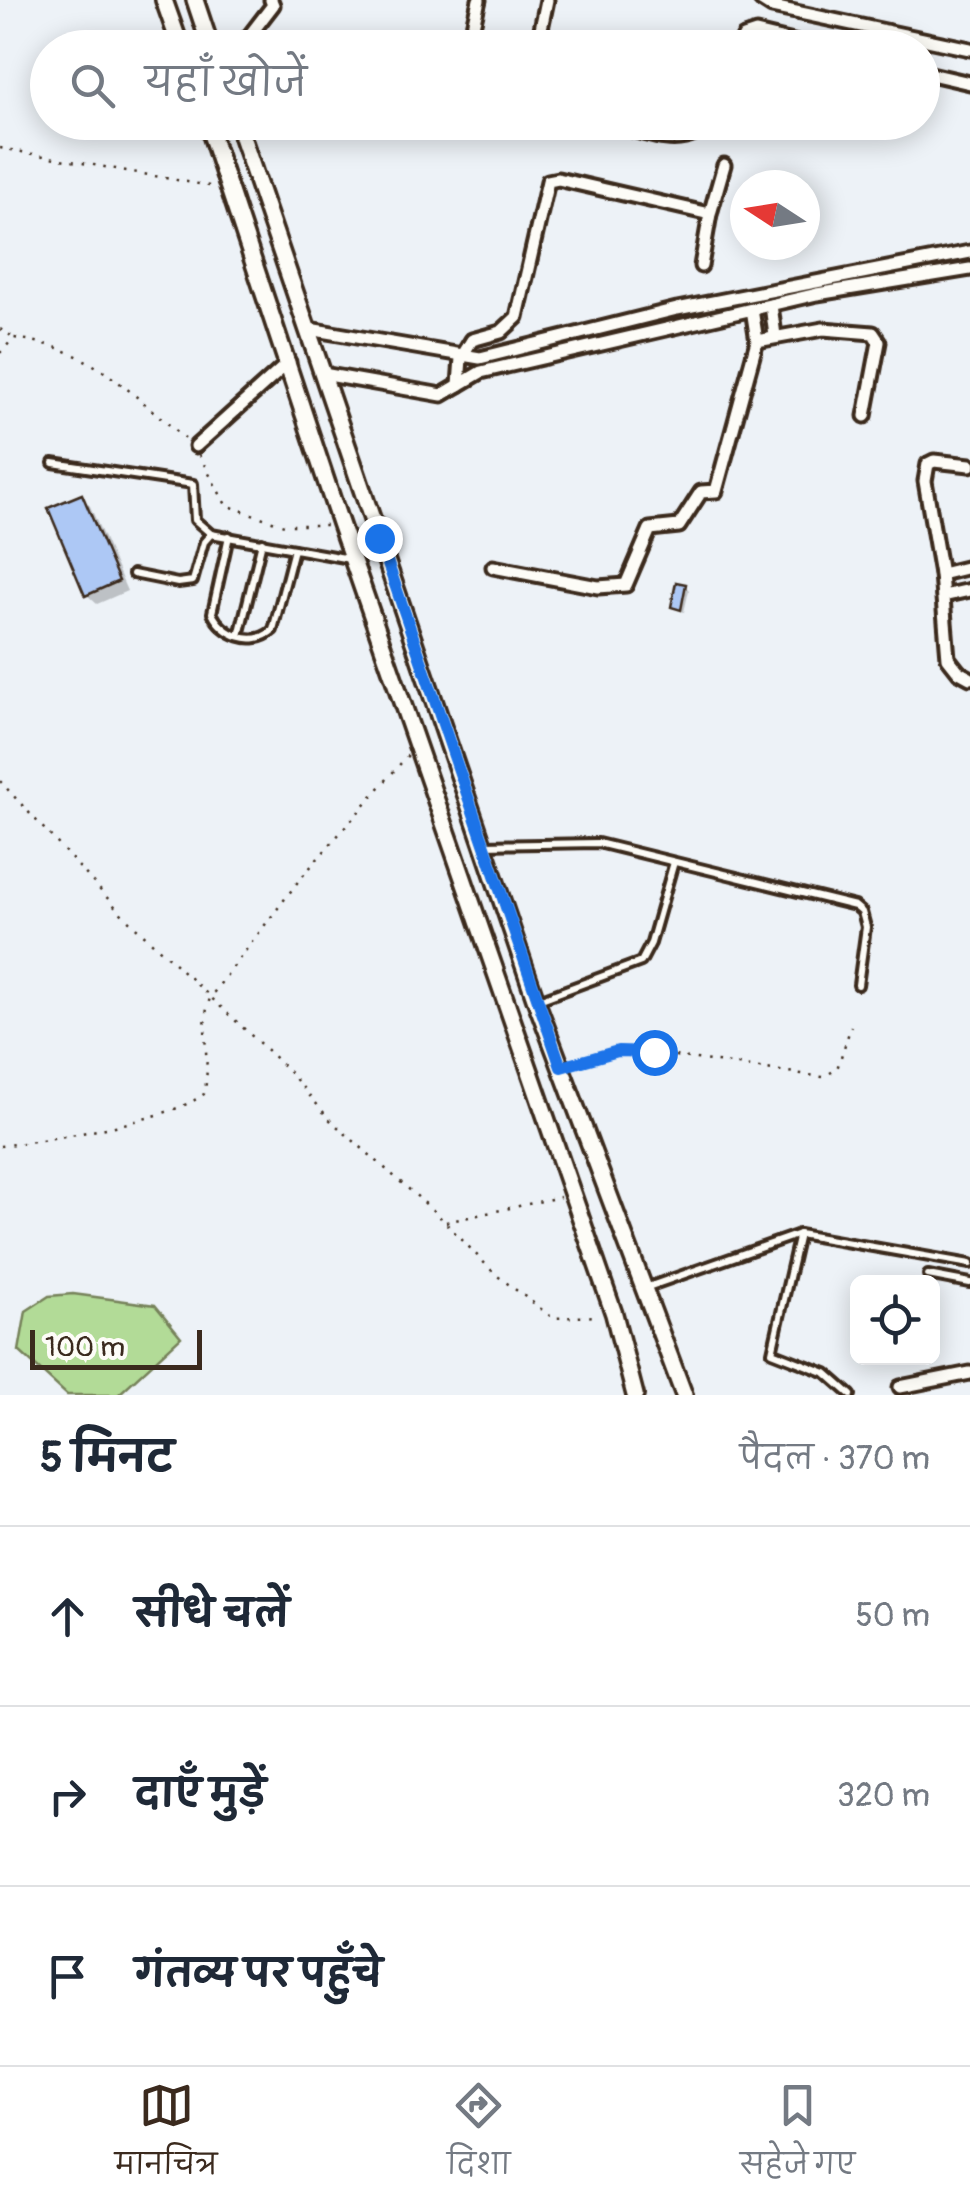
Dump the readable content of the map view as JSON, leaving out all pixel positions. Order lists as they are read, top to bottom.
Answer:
{
  "scale_bar": "100 m",
  "north": "left",
  "page": {
    "search": "यहाँ खोजें",
    "scale": "100 m",
    "heading": ["5 मिनट", "पैदल · 370 m"],
    "list": [
      ["सीधे चलें", "50 m"],
      ["दाएँ मुड़ें", "320 m"],
      "गंतव्य पर पहुँचे"
    ],
    "nav": ["मानचित्र", "दिशा", "सहेजे गए"]
  }
}
